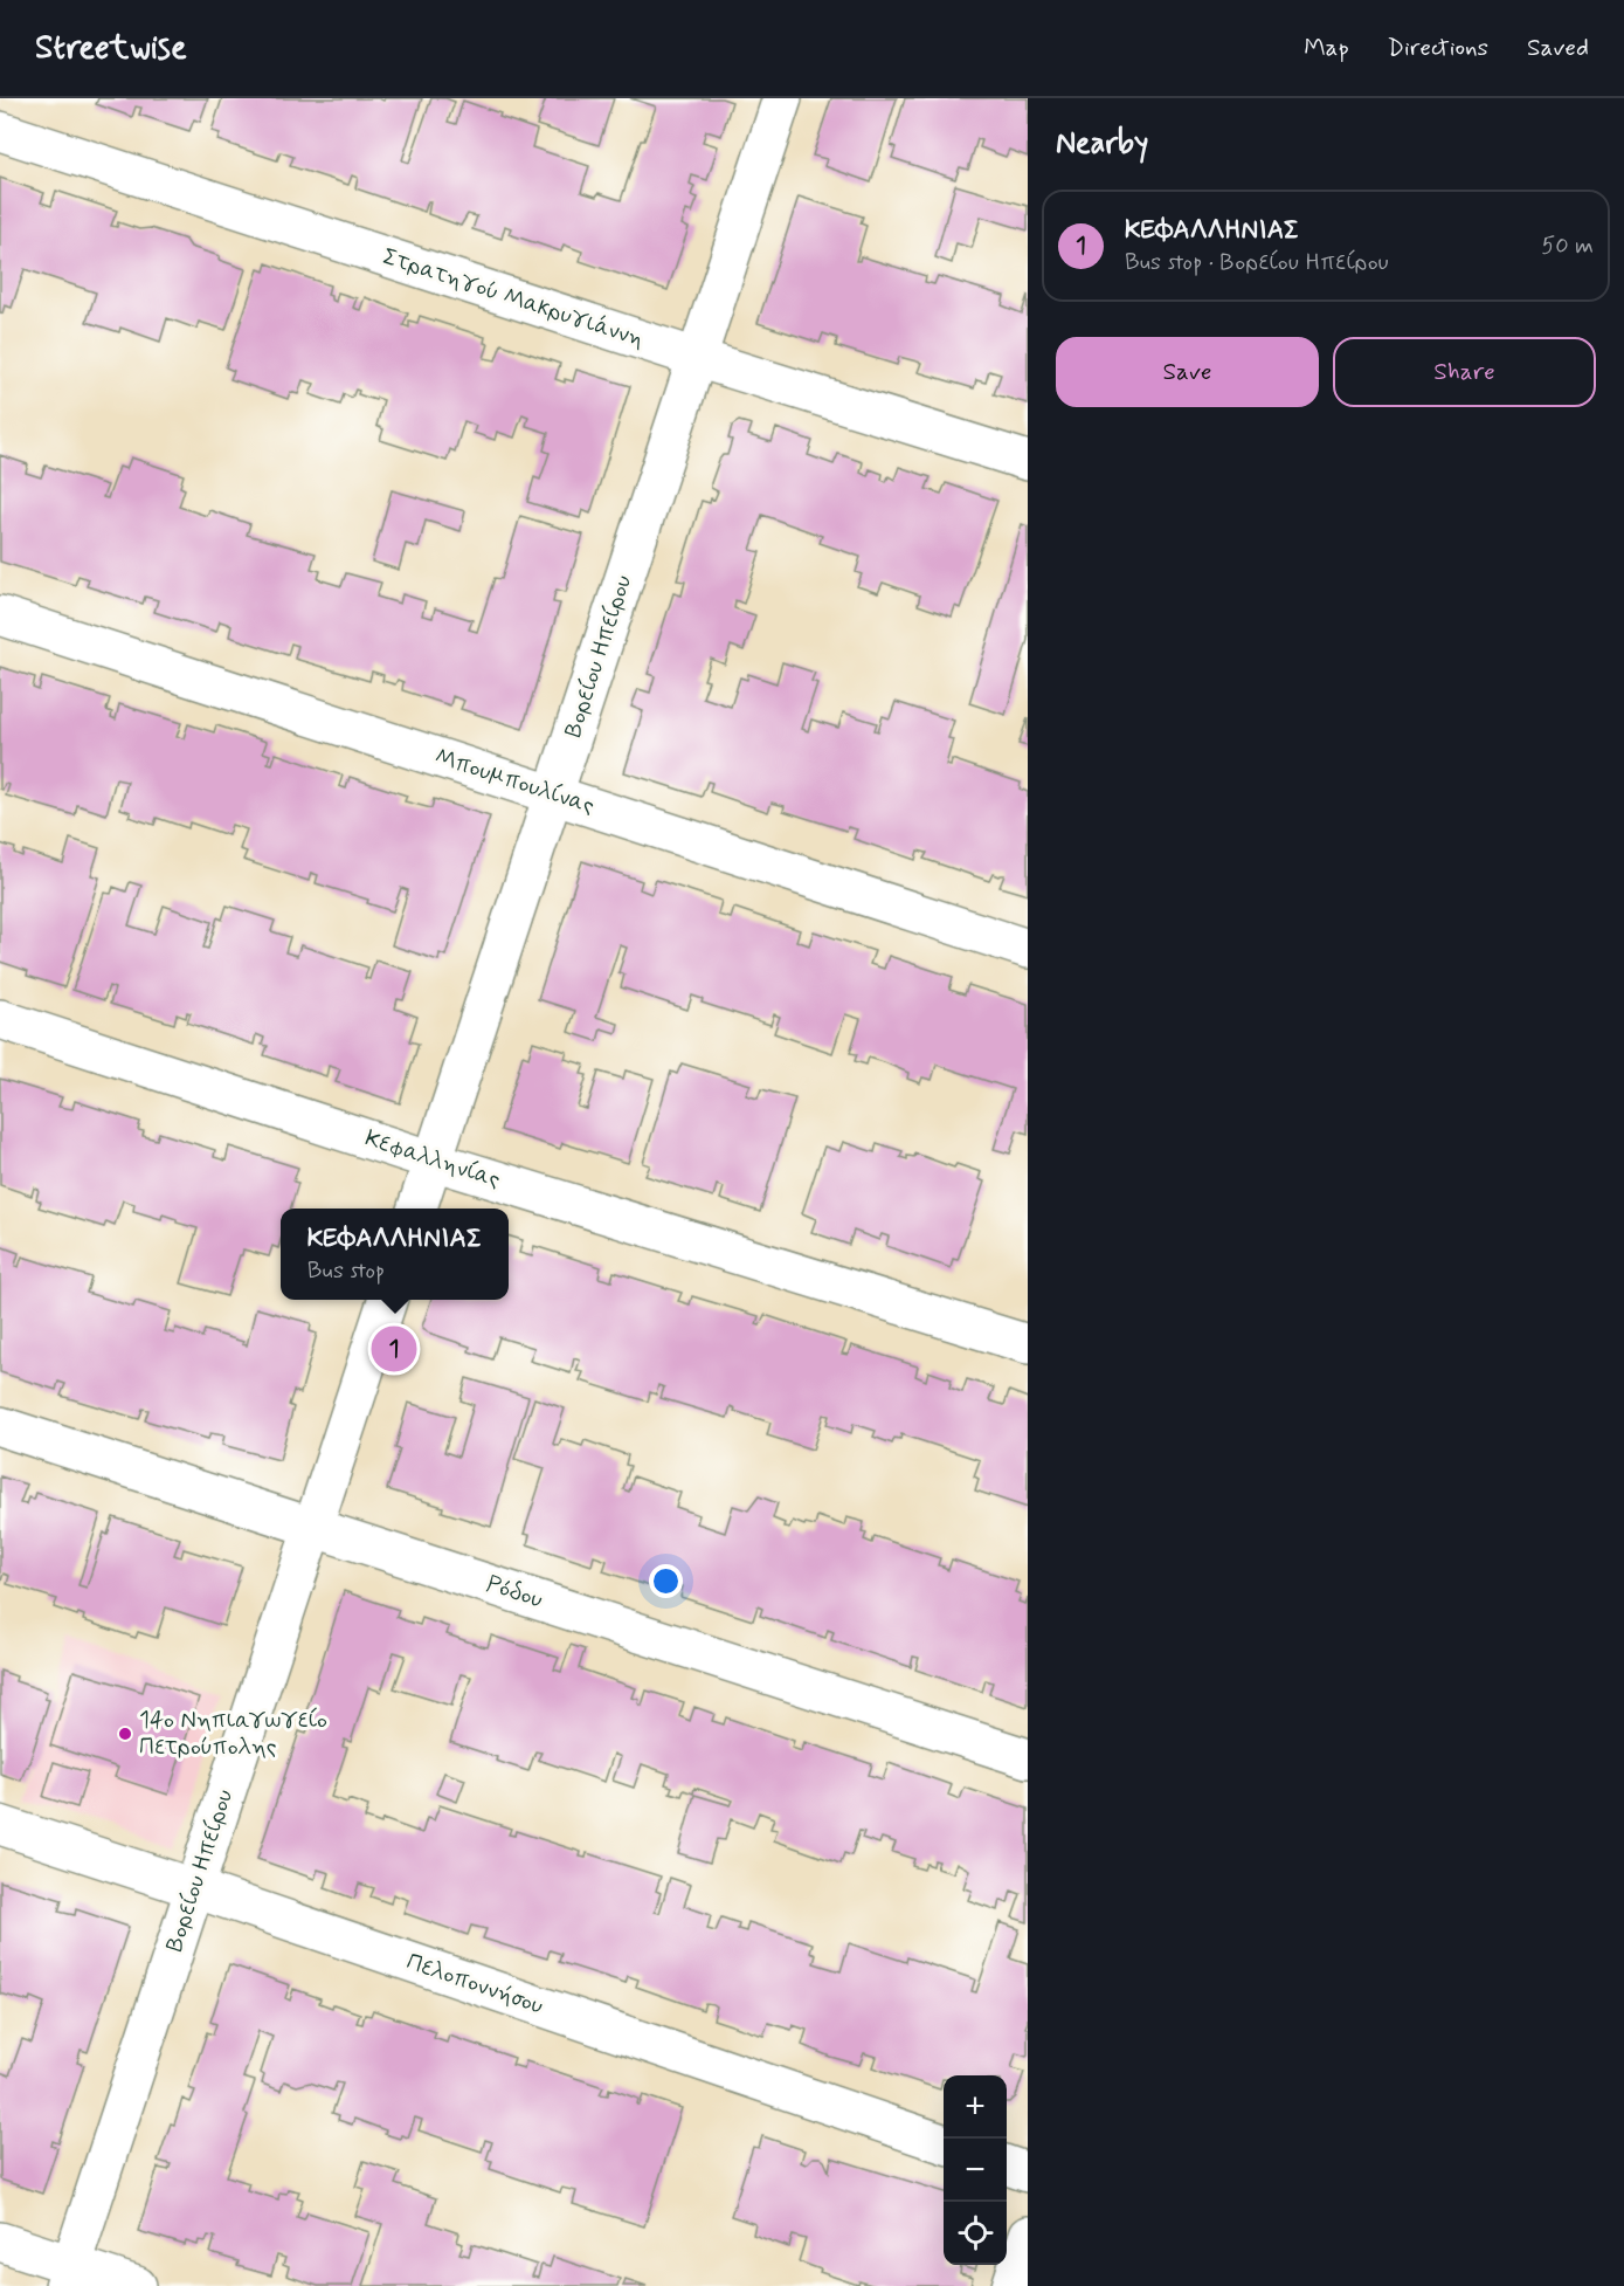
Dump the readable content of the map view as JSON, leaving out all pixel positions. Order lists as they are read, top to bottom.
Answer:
{
  "streets": {
    "street": [
      "Στρατηγού Μακρυγιάννη",
      "Βορείου Ηπείρου",
      "Μπουμπουλίνας",
      "Κεφαλληνίας",
      "Ρόδου",
      "Πελοποννήσου"
    ]
  },
  "crossings": [
    ["Στρατηγού Μακρυγιάννη", "Βορείου Ηπείρου"],
    ["Βορείου Ηπείρου", "Μπουμπουλίνας"],
    ["Βορείου Ηπείρου", "Κεφαλληνίας"],
    ["Βορείου Ηπείρου", "Ρόδου"],
    ["Βορείου Ηπείρου", "Πελοποννήσου"]
  ],
  "places": ["14ο Νηπιαγωγείο Πετρούπολης"],
  "page": {
    "header": "Streetwise",
    "nav": ["Map", "Directions", "Saved"],
    "heading": "Nearby",
    "list": [
      {
        "mark": "1",
        "name": "ΚΕΦΑΛΛΗΝΙΑΣ",
        "note": "Bus stop · Βορείου Ηπείρου",
        "value": "50 m"
      }
    ],
    "buttons": ["Save", "Share"],
    "popup": ["ΚΕΦΑΛΛΗΝΙΑΣ", "Bus stop"],
    "pins": "1",
    "map_buttons": ["+", "−"]
  }
}
